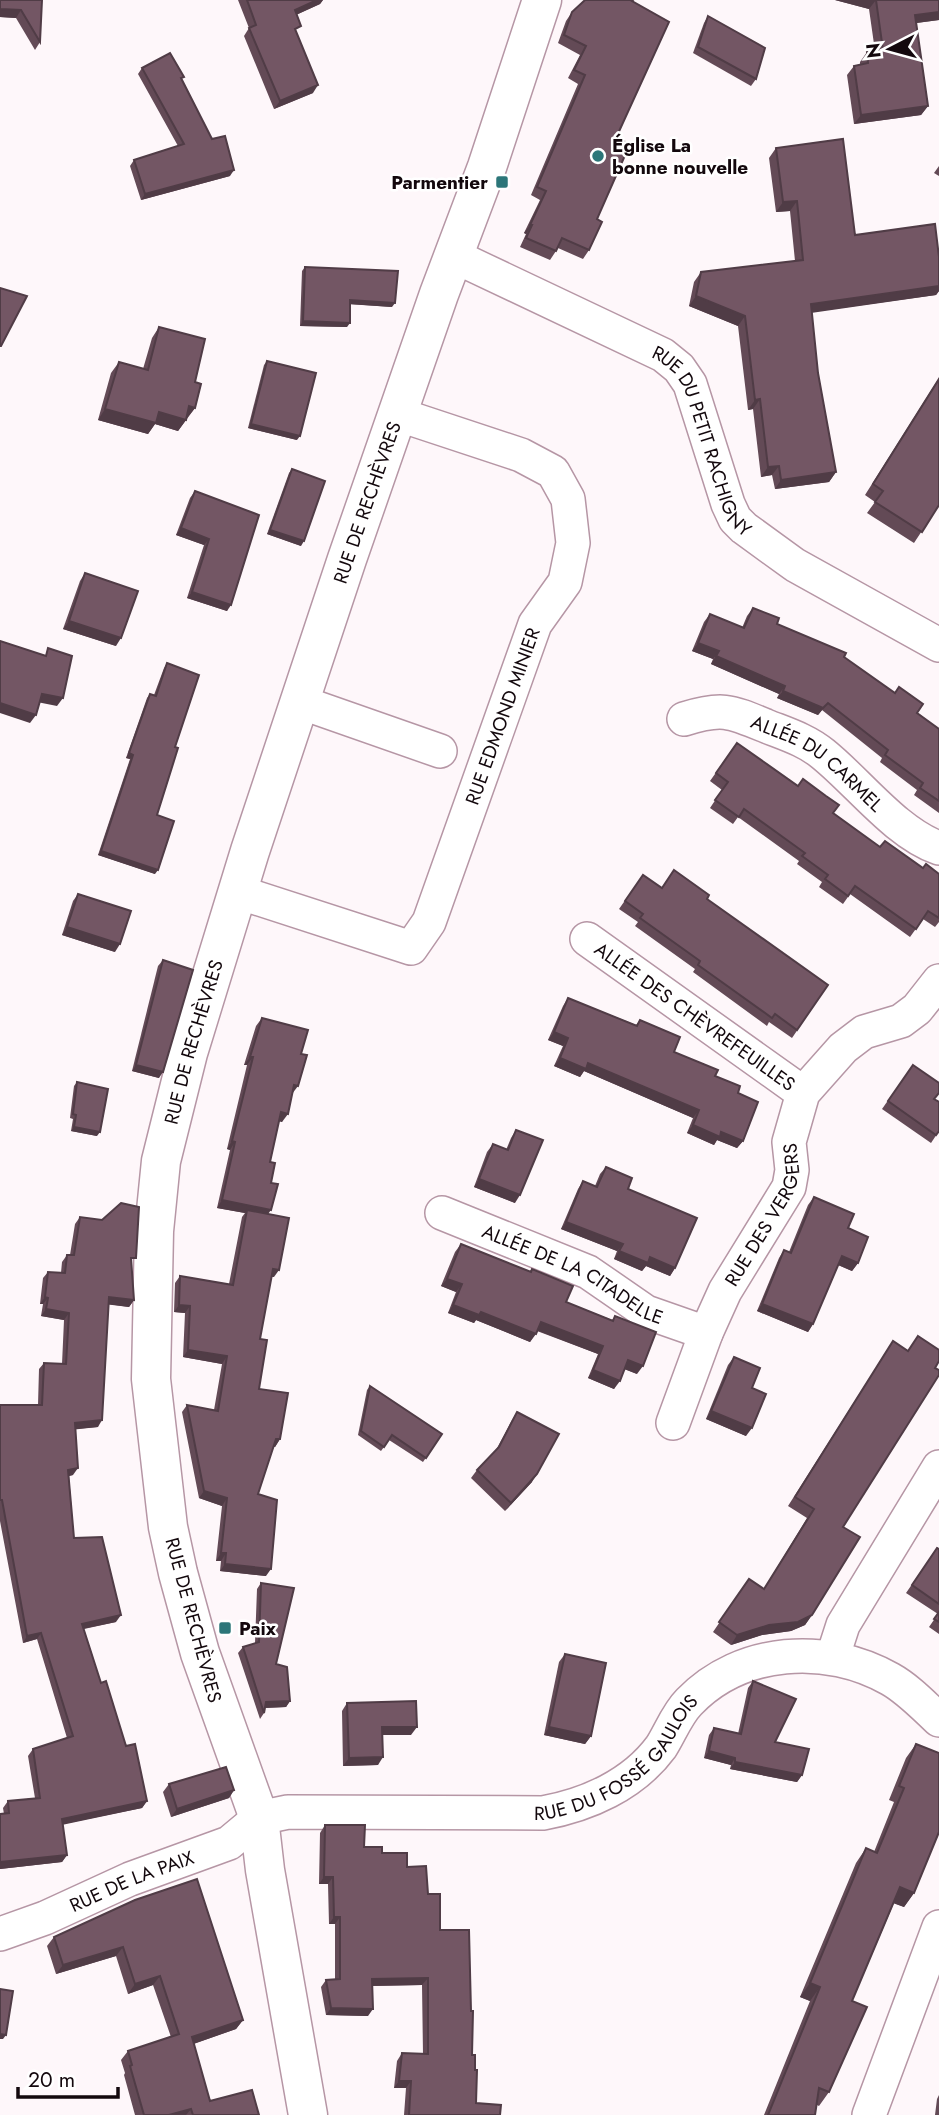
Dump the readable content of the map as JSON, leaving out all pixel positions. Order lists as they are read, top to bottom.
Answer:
{
  "streets": {
    "street": [
      "RUE DU PETIT RACHIGNY",
      "RUE DE RECHÈVRES",
      "RUE EDMOND MINIER",
      "ALLÉE DU CARMEL",
      "ALLÉE DES CHÈVREFEUILLES",
      "RUE DES VERGERS",
      "ALLÉE DE LA CITADELLE",
      "RUE DU FOSSÉ GAULOIS",
      "RUE DE LA PAIX"
    ]
  },
  "crossings": [
    ["RUE DU PETIT RACHIGNY", "RUE DE RECHÈVRES"],
    ["RUE DE RECHÈVRES", "RUE EDMOND MINIER"],
    ["RUE DE RECHÈVRES", "RUE DU FOSSÉ GAULOIS"],
    ["RUE DE RECHÈVRES", "RUE DE LA PAIX"],
    ["ALLÉE DES CHÈVREFEUILLES", "RUE DES VERGERS"],
    ["RUE DES VERGERS", "ALLÉE DE LA CITADELLE"],
    ["RUE DU FOSSÉ GAULOIS", "RUE DE LA PAIX"]
  ],
  "places": {
    "other": ["Église La bonne nouvelle"],
    "transit": ["Parmentier", "Paix"]
  },
  "scale_bar": "20 m",
  "north": "left"
}
